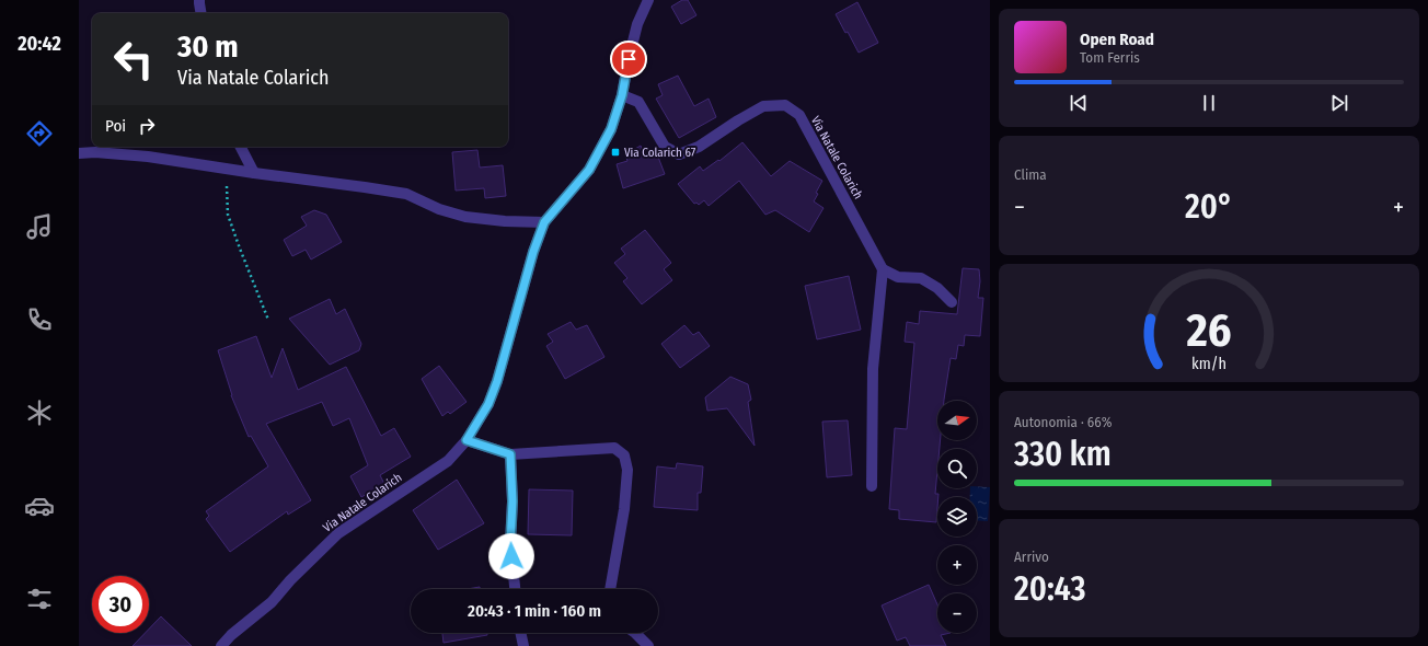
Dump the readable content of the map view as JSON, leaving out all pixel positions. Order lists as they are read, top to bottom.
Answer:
{
  "streets": {
    "street": ["Via Natale Colarich"]
  },
  "places": {
    "transit": ["Via Colarich 67"]
  },
  "north": "right",
  "page": {
    "tabs": "20:42",
    "turn": ["30 m", "Via Natale Colarich"],
    "song": ["Open Road", "Tom Ferris"],
    "then": "Poi",
    "tile": [
      "Clima",
      ["Autonomia · 66%", "330 km"],
      ["Arrivo", "20:43"]
    ],
    "heat": ["−", "20°", "+"],
    "map_buttons": ["+", "−"],
    "limit": "30",
    "trip": "20:43 · 1 min · 160 m",
    "gauge": ["26", "km/h"]
  }
}
